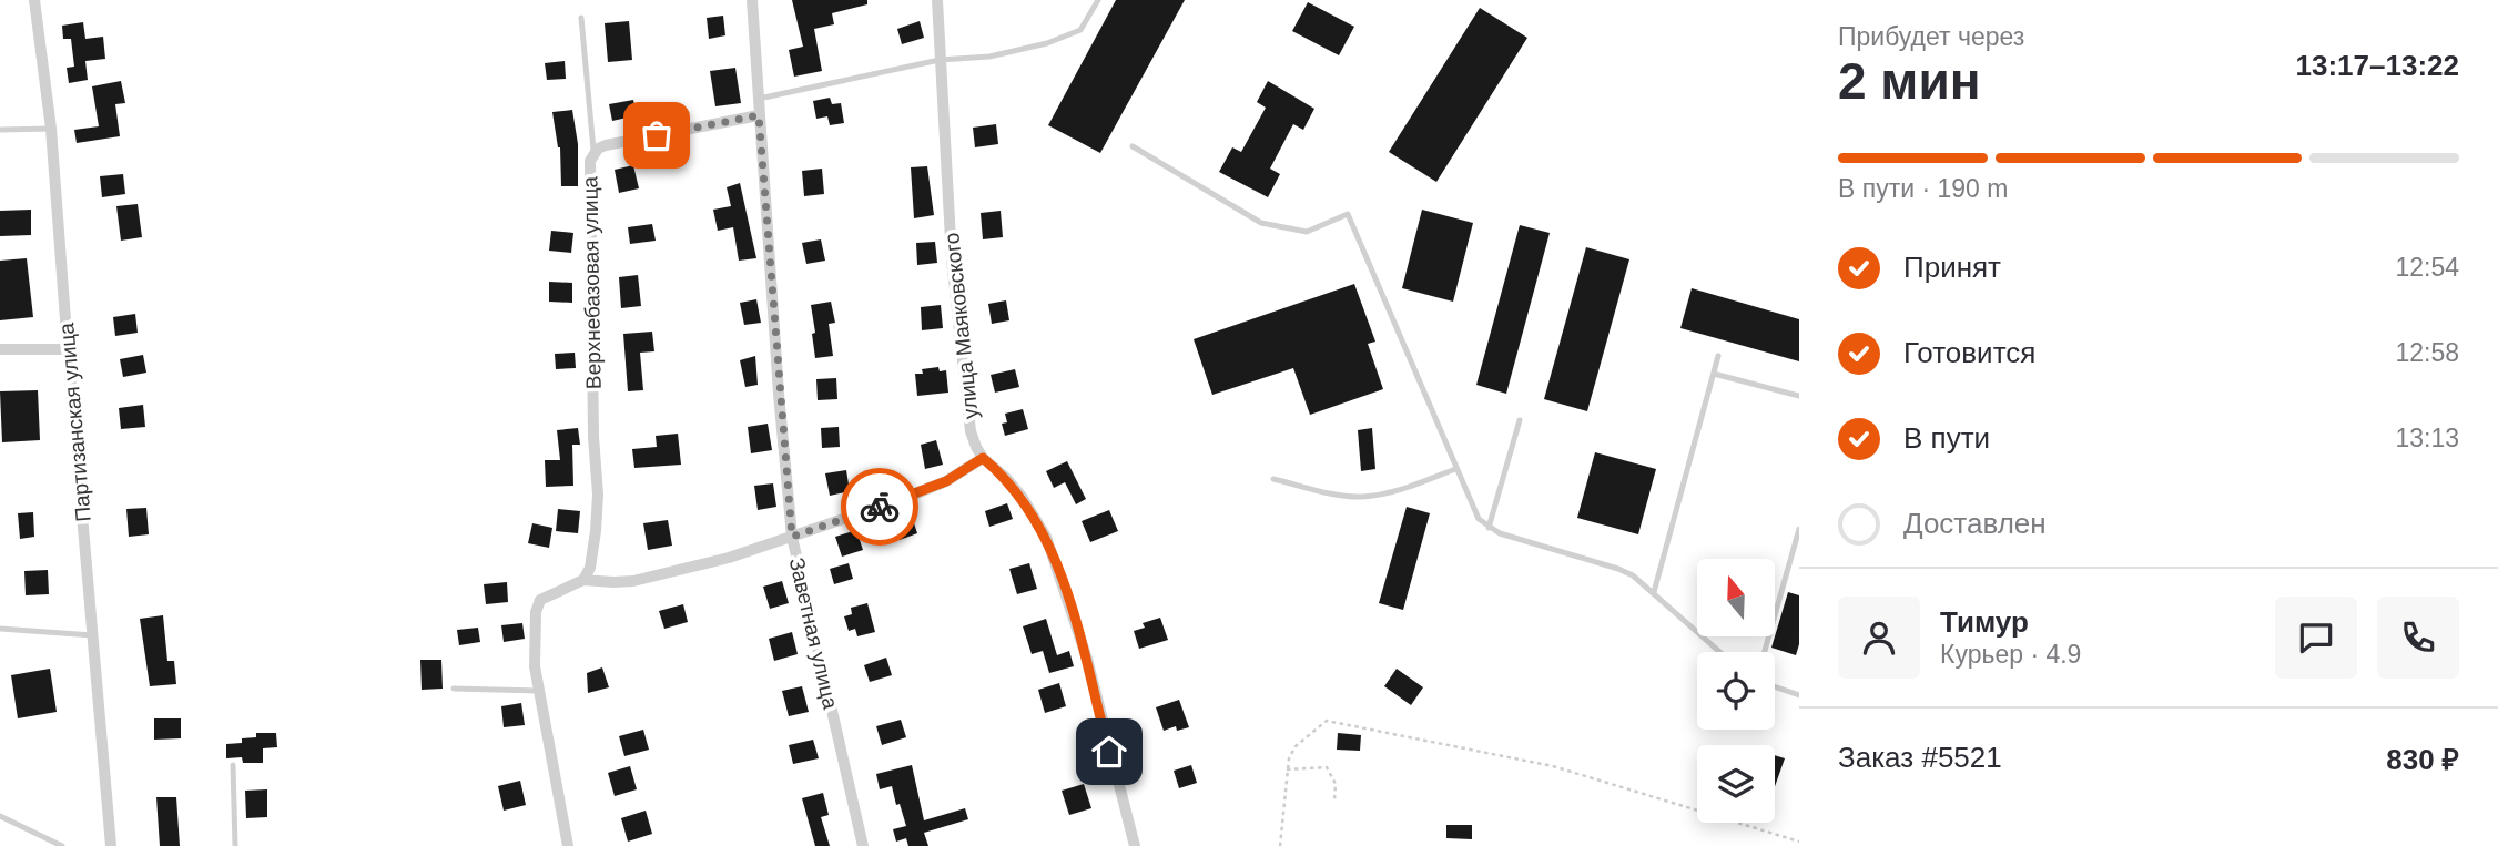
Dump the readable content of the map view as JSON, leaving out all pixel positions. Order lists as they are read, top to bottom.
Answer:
{
  "streets": {
    "street": [
      "Верхнебазовая улица",
      "улица Маяковского",
      "Партизанская улица",
      "Заветная улица"
    ]
  },
  "crossings": [
    ["Верхнебазовая улица", "Заветная улица"]
  ],
  "north": "top",
  "page": {
    "heading": ["2 мин", "Прибудет через", "13:17–13:22"],
    "panel": [
      "Тимур",
      "Курьер · 4.9",
      "Заказ #5521",
      "830 ₽"
    ],
    "bar": "В пути · 190 m",
    "list": [
      ["Принят", "12:54"],
      ["Готовится", "12:58"],
      ["В пути", "13:13"],
      "Доставлен"
    ]
  }
}
